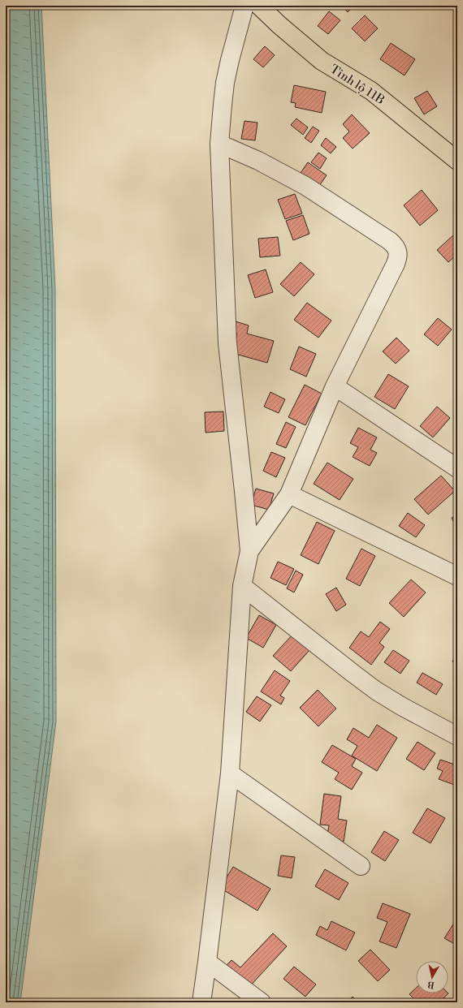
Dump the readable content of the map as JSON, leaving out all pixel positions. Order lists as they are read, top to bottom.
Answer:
{
  "streets": {
    "main road": ["Tỉnh lộ 11B"]
  },
  "north": "bottom"
}
